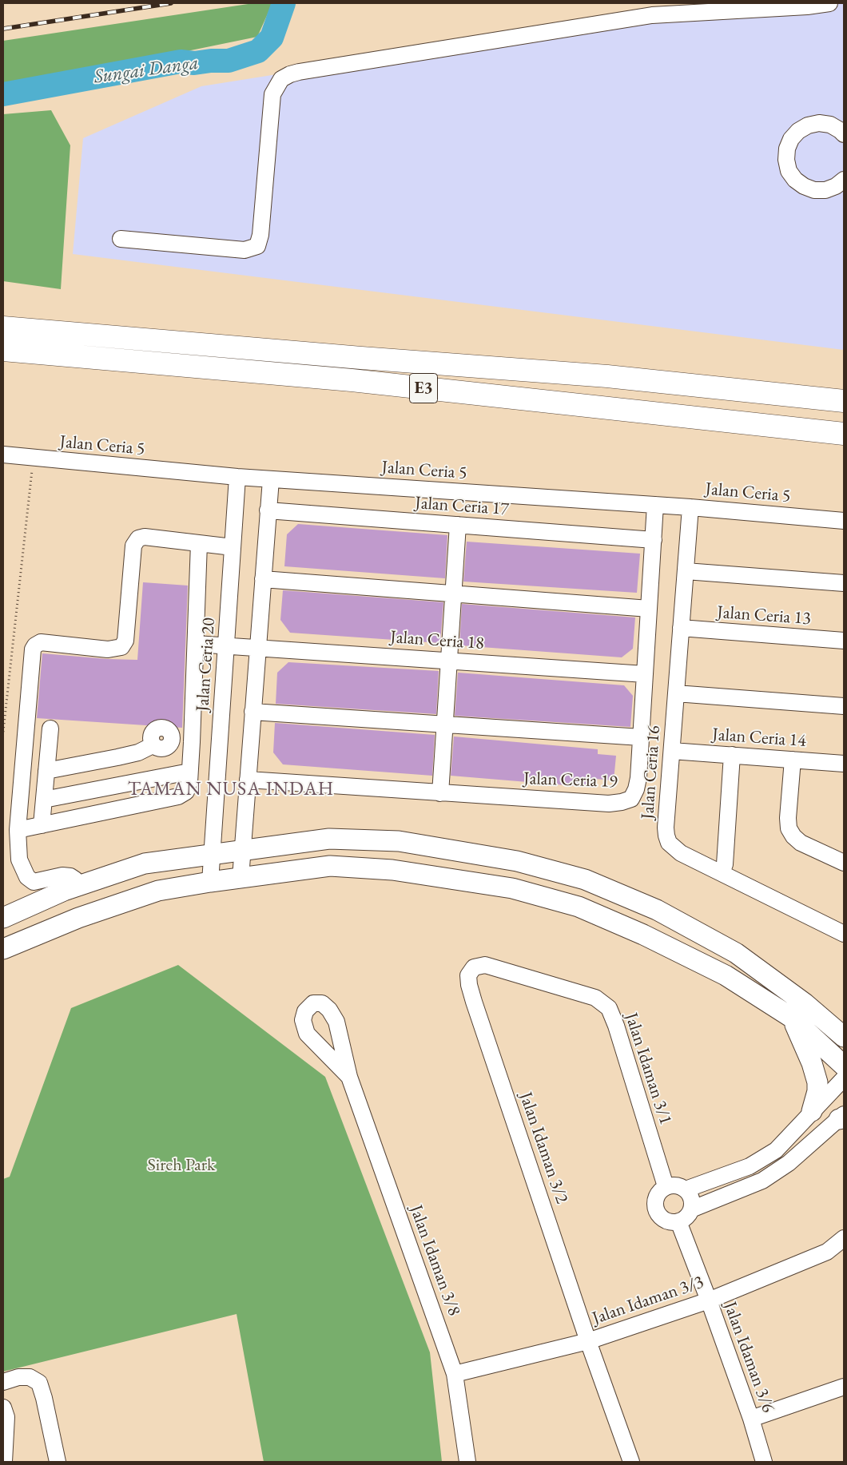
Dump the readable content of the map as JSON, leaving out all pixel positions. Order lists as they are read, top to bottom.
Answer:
{
  "streets": {
    "highway": ["E3"],
    "street": [
      "Jalan Ceria 5",
      "Jalan Ceria 17",
      "Jalan Ceria 13",
      "Jalan Ceria 18",
      "Jalan Ceria 20",
      "Jalan Ceria 14",
      "Jalan Ceria 16",
      "Jalan Ceria 19",
      "Jalan Idaman 3/1",
      "Jalan Idaman 3/2",
      "Jalan Idaman 3/8",
      "Jalan Idaman 3/3",
      "Jalan Idaman 3/6"
    ]
  },
  "crossings": [
    ["Jalan Ceria 5", "Jalan Ceria 20"],
    ["Jalan Ceria 5", "Jalan Ceria 16"],
    ["Jalan Ceria 5", "Jalan Ceria 19"],
    ["Jalan Ceria 17", "Jalan Ceria 19"],
    ["Jalan Ceria 13", "Jalan Ceria 16"],
    ["Jalan Ceria 18", "Jalan Ceria 20"],
    ["Jalan Ceria 18", "Jalan Ceria 19"],
    ["Jalan Ceria 14", "Jalan Ceria 16"],
    ["Jalan Idaman 3/1", "Jalan Idaman 3/2"],
    ["Jalan Idaman 3/1", "Jalan Idaman 3/6"],
    ["Jalan Idaman 3/2", "Jalan Idaman 3/3"],
    ["Jalan Idaman 3/8", "Jalan Idaman 3/3"],
    ["Jalan Idaman 3/3", "Jalan Idaman 3/6"]
  ],
  "districts": ["TAMAN NUSA INDAH"],
  "water": ["Sungai Danga"],
  "parks": ["Sireh Park"]
}
